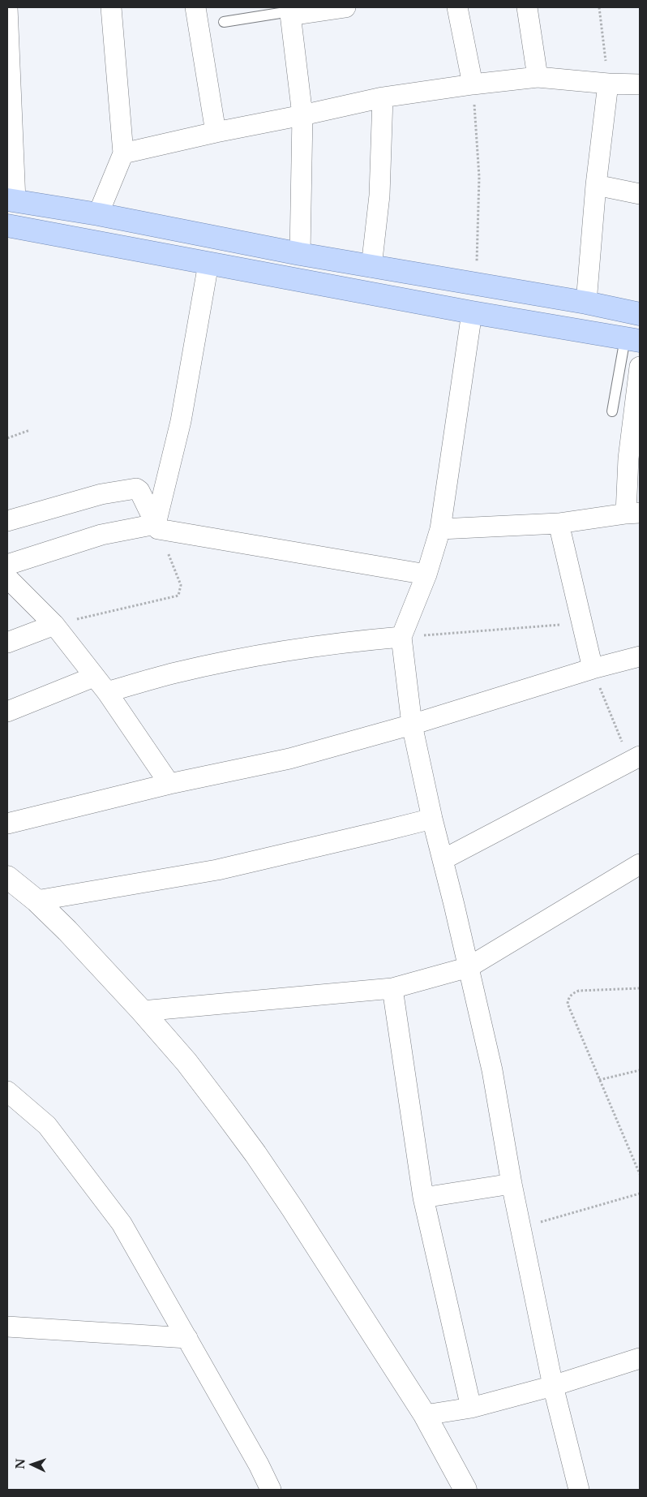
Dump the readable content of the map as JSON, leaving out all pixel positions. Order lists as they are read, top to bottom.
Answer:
{
  "north": "left"
}
